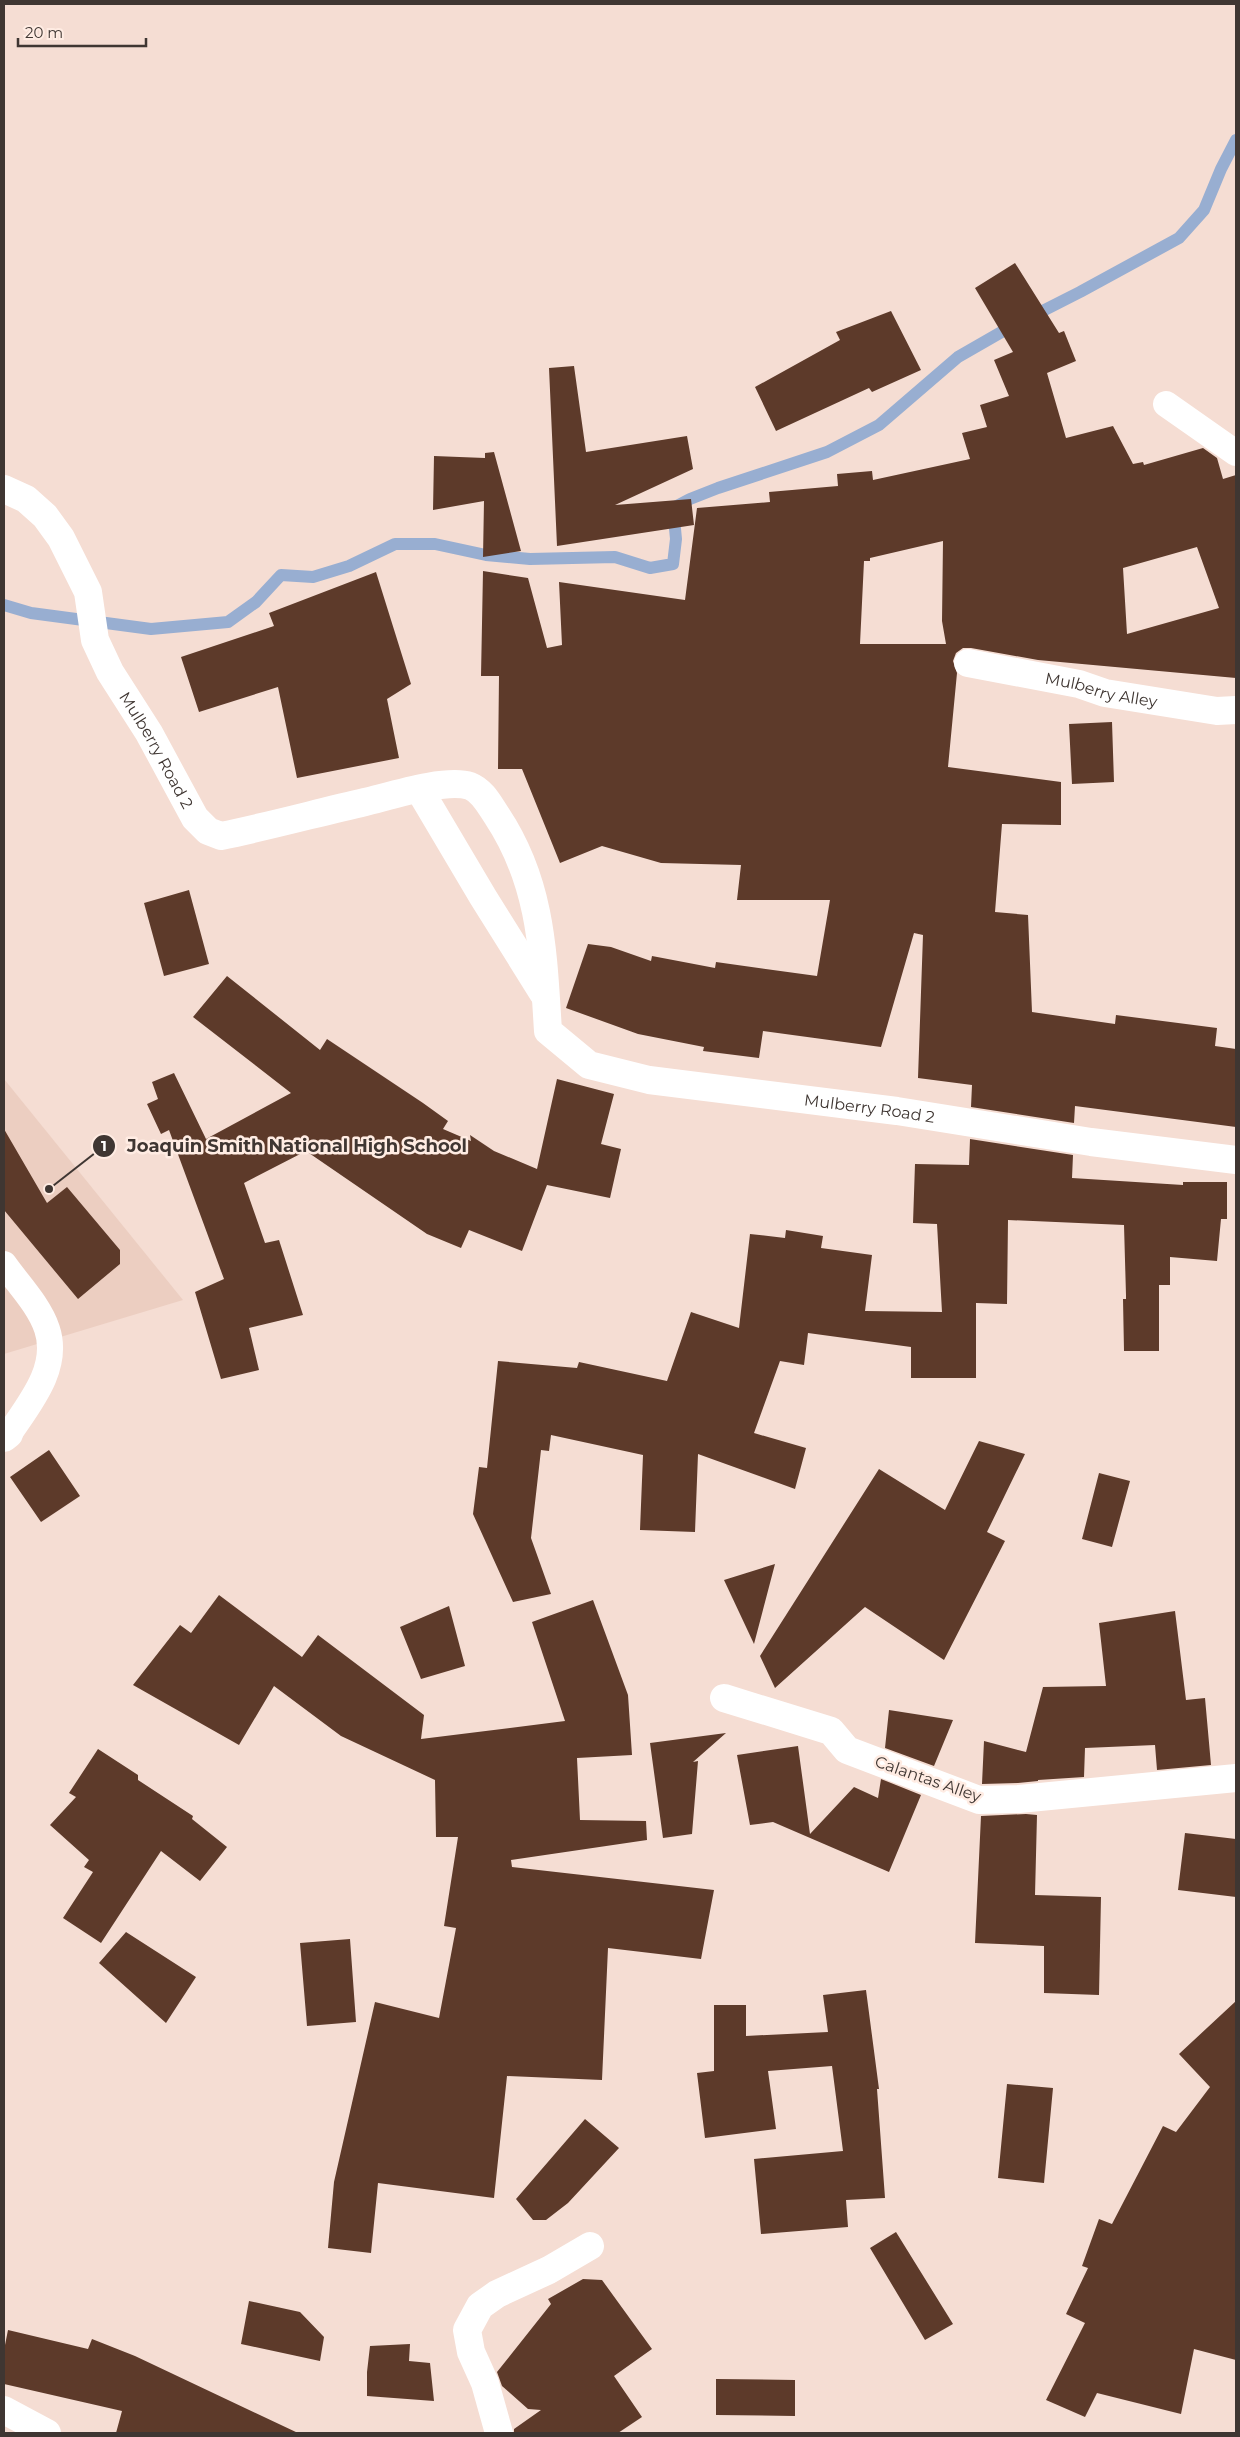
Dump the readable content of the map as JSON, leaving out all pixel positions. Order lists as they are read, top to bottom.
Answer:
{
  "streets": {
    "street": ["Mulberry Alley", "Mulberry Road 2", "Calantas Alley"]
  },
  "places": ["Joaquin Smith National High School"],
  "scale_bar": "20 m"
}
